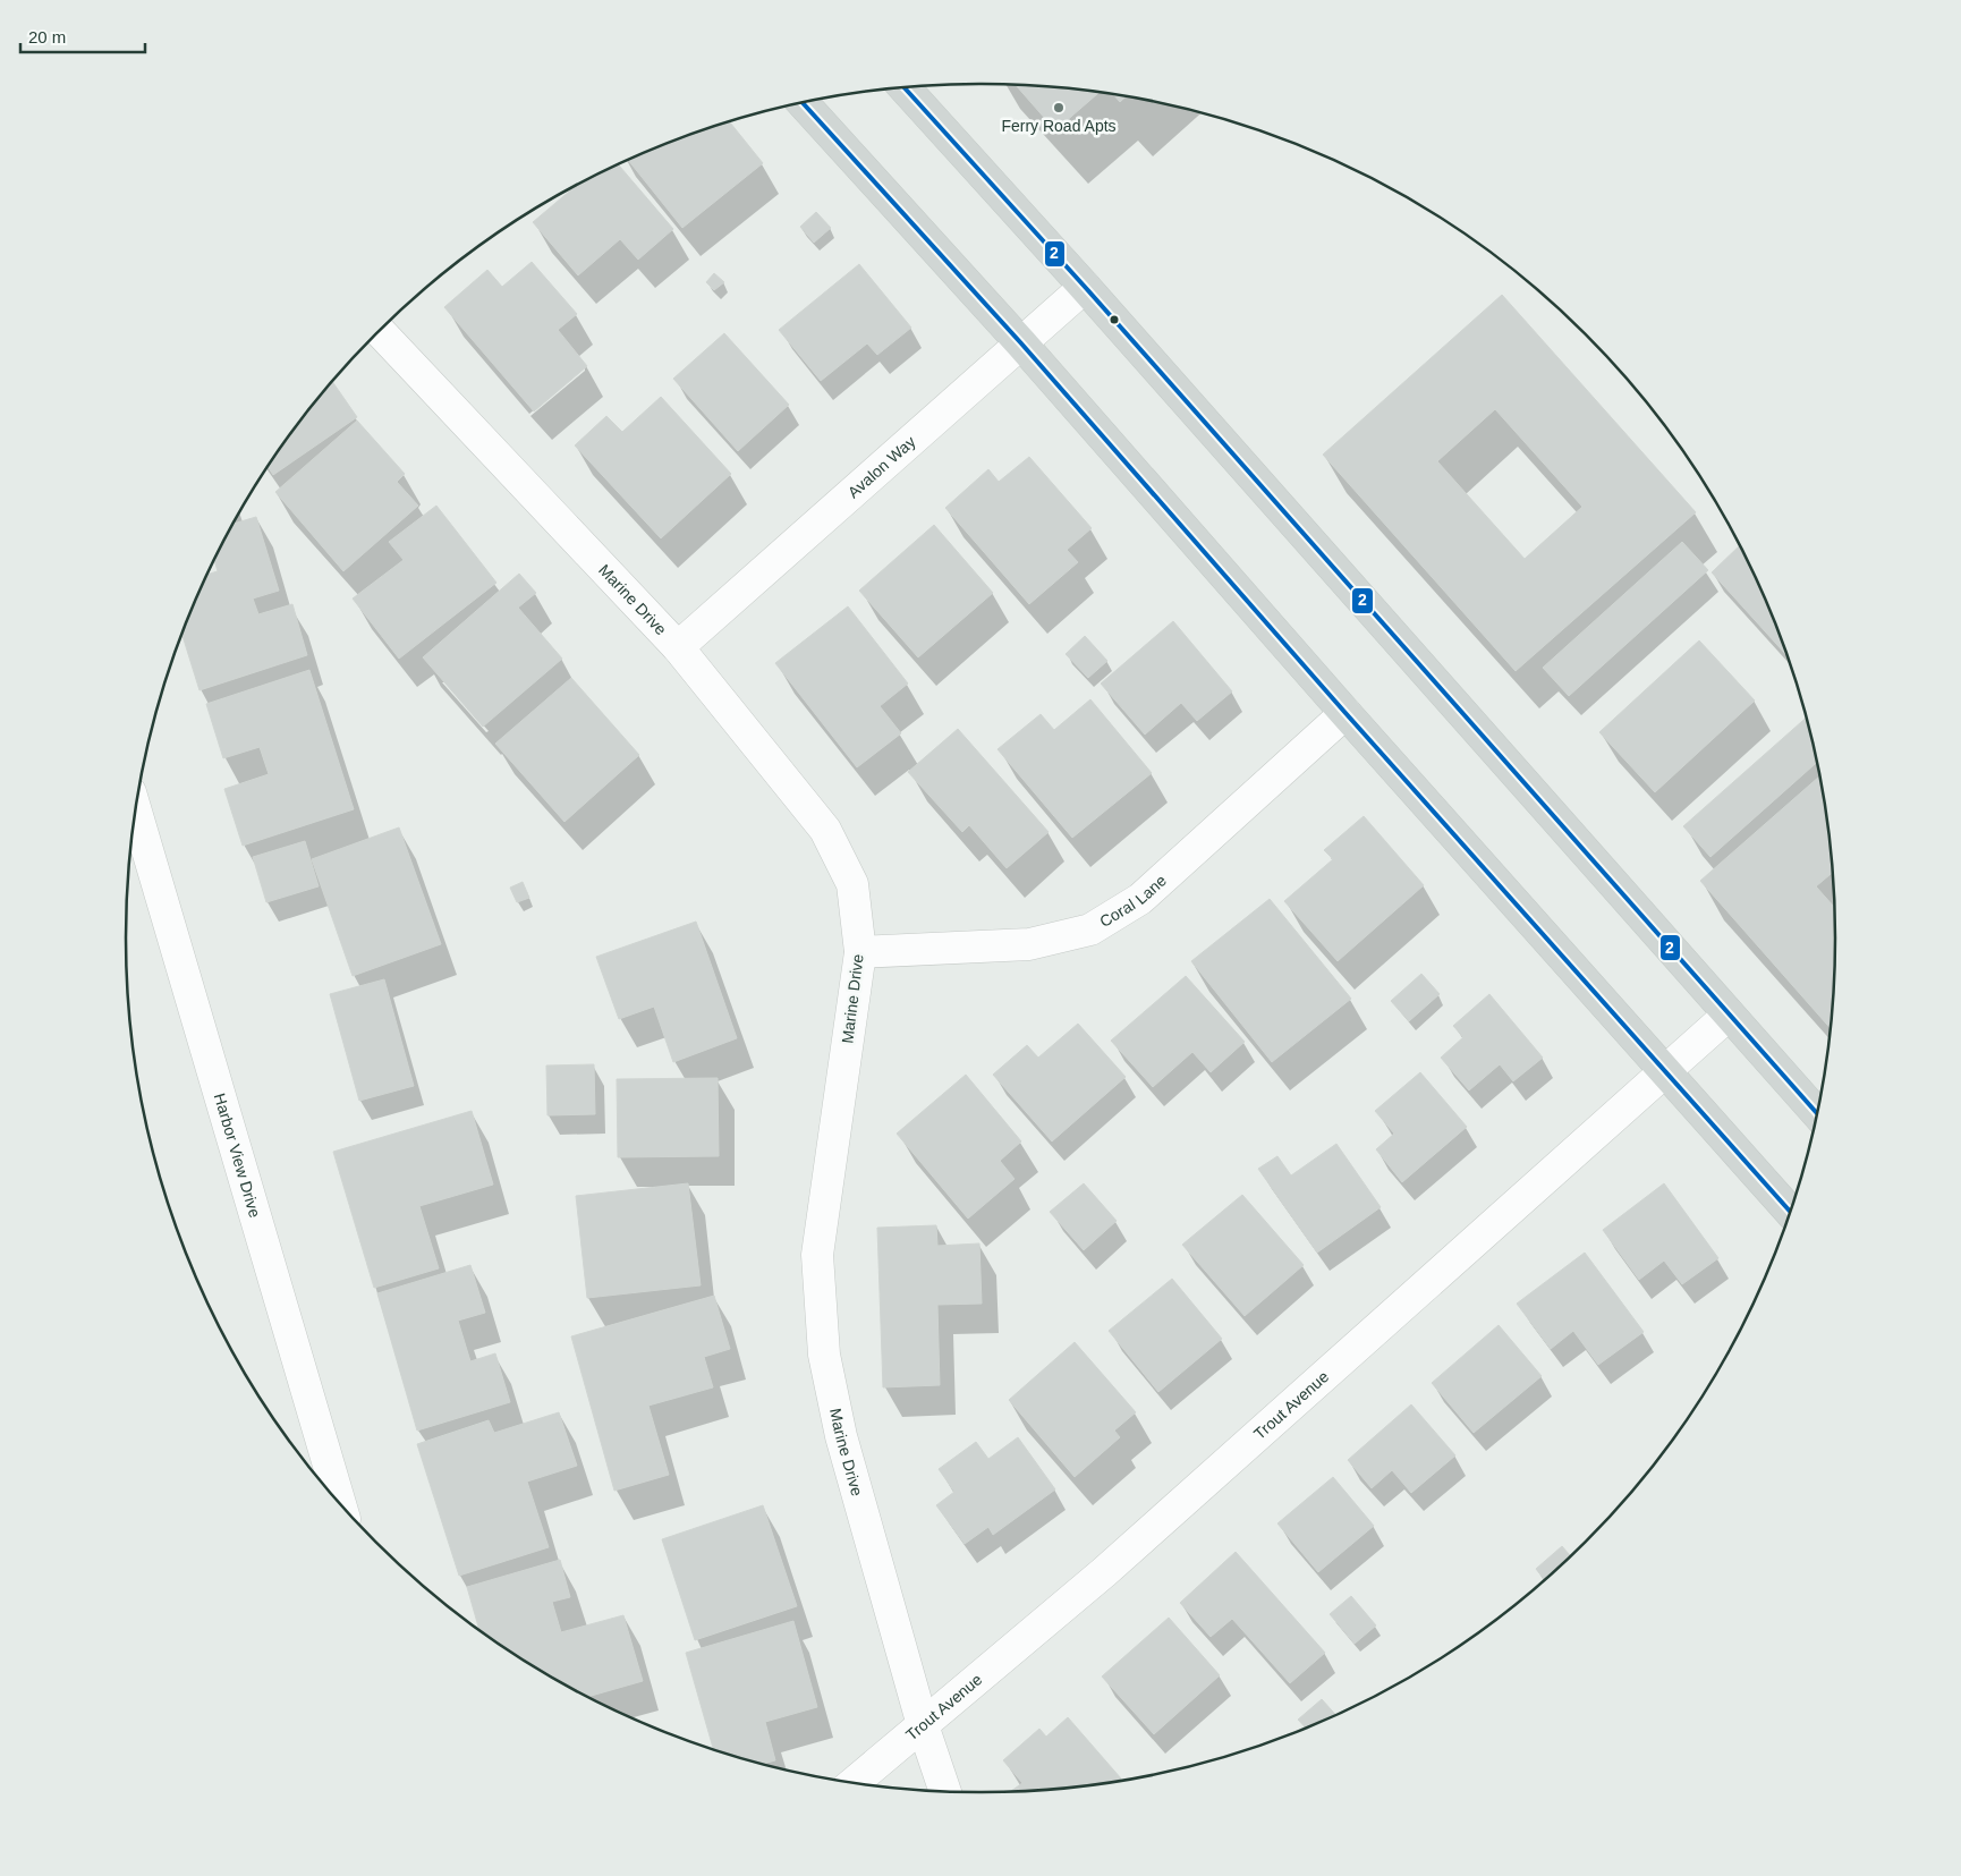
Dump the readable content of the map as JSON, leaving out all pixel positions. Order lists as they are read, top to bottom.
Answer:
{
  "streets": {
    "street": [
      "Avalon Way",
      "Marine Drive",
      "Coral Lane",
      "Harbor View Drive",
      "Trout Avenue"
    ]
  },
  "crossings": [
    ["Avalon Way", "Marine Drive"],
    ["Marine Drive", "Coral Lane"],
    ["Marine Drive", "Trout Avenue"]
  ],
  "places": ["Ferry Road Apts"],
  "lines": ["transit line 2"],
  "scale_bar": "20 m"
}
